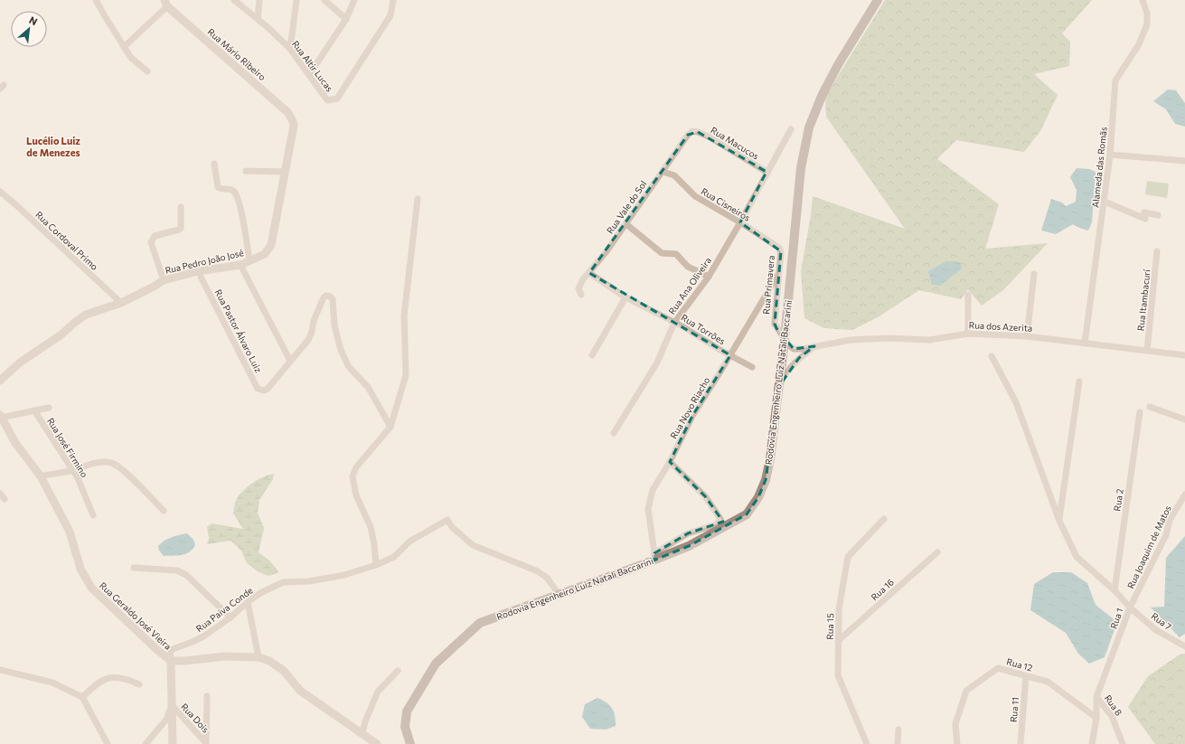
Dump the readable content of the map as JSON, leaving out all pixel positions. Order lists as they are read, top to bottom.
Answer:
{
  "streets": {
    "main road": ["Rodovia Engenheiro Luiz Natali Baccarini"],
    "street": [
      "Rua Mário Ribeiro",
      "Rua Altir Lucas",
      "Rua Macucos",
      "Alameda das Romãs",
      "Rua Cisneiros",
      "Rua Vale do Sol",
      "Rua Cordoval Primo",
      "Rua Pedro João José",
      "Rua Primavera",
      "Rua Ana Oliveira",
      "Rua Itambacurí",
      "Rua dos Azerita",
      "Rua Torrões",
      "Rua Pastor Álvaro Luiz",
      "Rua Novo Riacho",
      "Rua José Firmino",
      "Rua 2",
      "Rua Joaquim de Matos",
      "Rua 16",
      "Rua Paiva Conde",
      "Rua Geraldo José Vieira",
      "Rua 1",
      "Rua 7",
      "Rua 15",
      "Rua 12",
      "Rua 8",
      "Rua 11",
      "Rua Dois"
    ]
  },
  "crossings": [
    ["Rua Mário Ribeiro", "Rua Pedro João José"],
    ["Rua Macucos", "Rua Vale do Sol"],
    ["Rua Macucos", "Rua Ana Oliveira"],
    ["Alameda das Romãs", "Rua dos Azerita"],
    ["Rua Cisneiros", "Rua Vale do Sol"],
    ["Rua Cisneiros", "Rua Primavera"],
    ["Rua Cisneiros", "Rua Ana Oliveira"],
    ["Rua Vale do Sol", "Rua Torrões"],
    ["Rua Cordoval Primo", "Rua Pedro João José"],
    ["Rua Pedro João José", "Rua Pastor Álvaro Luiz"],
    ["Rua Primavera", "Rua dos Azerita"],
    ["Rua Primavera", "Rodovia Engenheiro Luiz Natali Baccarini"],
    ["Rua Primavera", "Rua Novo Riacho"],
    ["Rua Ana Oliveira", "Rua Torrões"],
    ["Rua Itambacurí", "Rua dos Azerita"],
    ["Rua Torrões", "Rua Novo Riacho"],
    ["Rodovia Engenheiro Luiz Natali Baccarini", "Rua Novo Riacho"],
    ["Rodovia Engenheiro Luiz Natali Baccarini", "Rua Paiva Conde"],
    ["Rua 2", "Rua 1"],
    ["Rua Joaquim de Matos", "Rua 1"],
    ["Rua Joaquim de Matos", "Rua 7"],
    ["Rua 16", "Rua 15"],
    ["Rua Paiva Conde", "Rua Geraldo José Vieira"],
    ["Rua Geraldo José Vieira", "Rua Dois"],
    ["Rua 1", "Rua 7"],
    ["Rua 1", "Rua 12"],
    ["Rua 1", "Rua 8"],
    ["Rua 12", "Rua 11"]
  ],
  "districts": ["Lucélio Luiz de Menezes"],
  "north": "top right"
}
